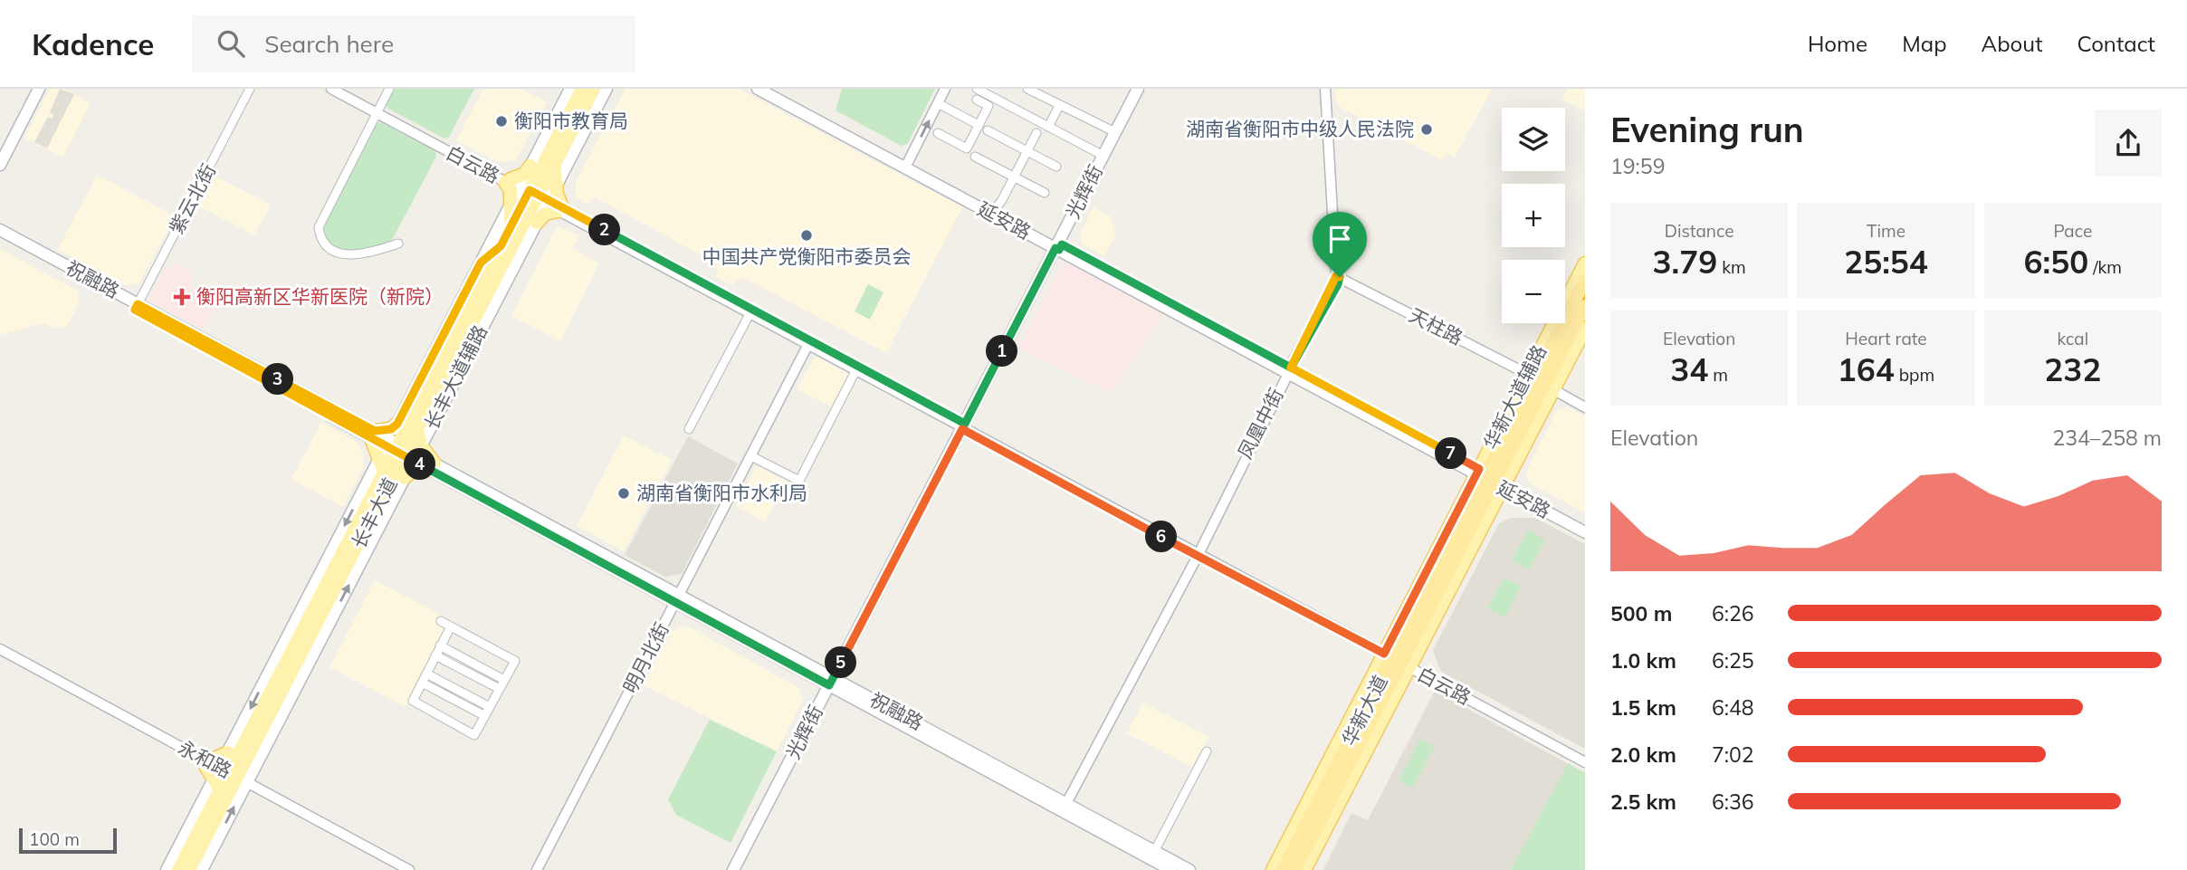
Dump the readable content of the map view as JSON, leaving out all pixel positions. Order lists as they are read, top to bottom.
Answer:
{
  "streets": {
    "highway": ["华新大道"],
    "main road": [
      "光辉街",
      "延安路",
      "祝融路",
      "长丰大道辅路",
      "华新大道辅路",
      "长丰大道"
    ],
    "street": [
      "白云路",
      "紫云北街",
      "天柱路",
      "凤凰中街",
      "明月北街",
      "永和路"
    ]
  },
  "crossings": [
    ["白云路", "光辉街"],
    ["白云路", "长丰大道辅路"],
    ["白云路", "华新大道辅路"],
    ["白云路", "凤凰中街"],
    ["白云路", "长丰大道"],
    ["白云路", "明月北街"],
    ["白云路", "华新大道"],
    ["光辉街", "延安路"],
    ["光辉街", "祝融路"],
    ["紫云北街", "祝融路"],
    ["延安路", "华新大道辅路"],
    ["延安路", "凤凰中街"],
    ["延安路", "华新大道"],
    ["祝融路", "长丰大道辅路"],
    ["祝融路", "凤凰中街"],
    ["祝融路", "长丰大道"],
    ["祝融路", "明月北街"],
    ["天柱路", "华新大道辅路"],
    ["天柱路", "凤凰中街"],
    ["天柱路", "华新大道"],
    ["长丰大道辅路", "长丰大道"],
    ["华新大道辅路", "华新大道"],
    ["长丰大道", "永和路"]
  ],
  "places": {
    "other": [
      "衡阳市教育局",
      "湖南省衡阳市中级人民法院",
      "中国共产党衡阳市委员会",
      "湖南省衡阳市水利局"
    ],
    "health": ["衡阳高新区华新医院（新院）"]
  },
  "scale_bar": "100 m",
  "page": {
    "header": "Kadence",
    "search": "Search here",
    "nav": [
      "Home",
      "Map",
      "About",
      "Contact"
    ],
    "heading": ["Evening run", "19:59"],
    "map_buttons": ["+", "−"],
    "stats": [
      ["Distance", "3.79 km"],
      ["Time", "25:54"],
      ["Pace", "6:50 /km"],
      ["Elevation", "34 m"],
      ["Heart rate", "164 bpm"],
      ["kcal", "232"]
    ],
    "pins": [
      "2",
      "1",
      "3",
      "7",
      "4",
      "6",
      "5"
    ],
    "chart": ["Elevation", "234–258 m"],
    "list": [
      {
        "name": "500 m",
        "note": "6:26"
      },
      {
        "name": "1.0 km",
        "note": "6:25"
      },
      {
        "name": "1.5 km",
        "note": "6:48"
      },
      {
        "name": "2.0 km",
        "note": "7:02"
      },
      {
        "name": "2.5 km",
        "note": "6:36"
      }
    ],
    "scale": "100 m"
  }
}
